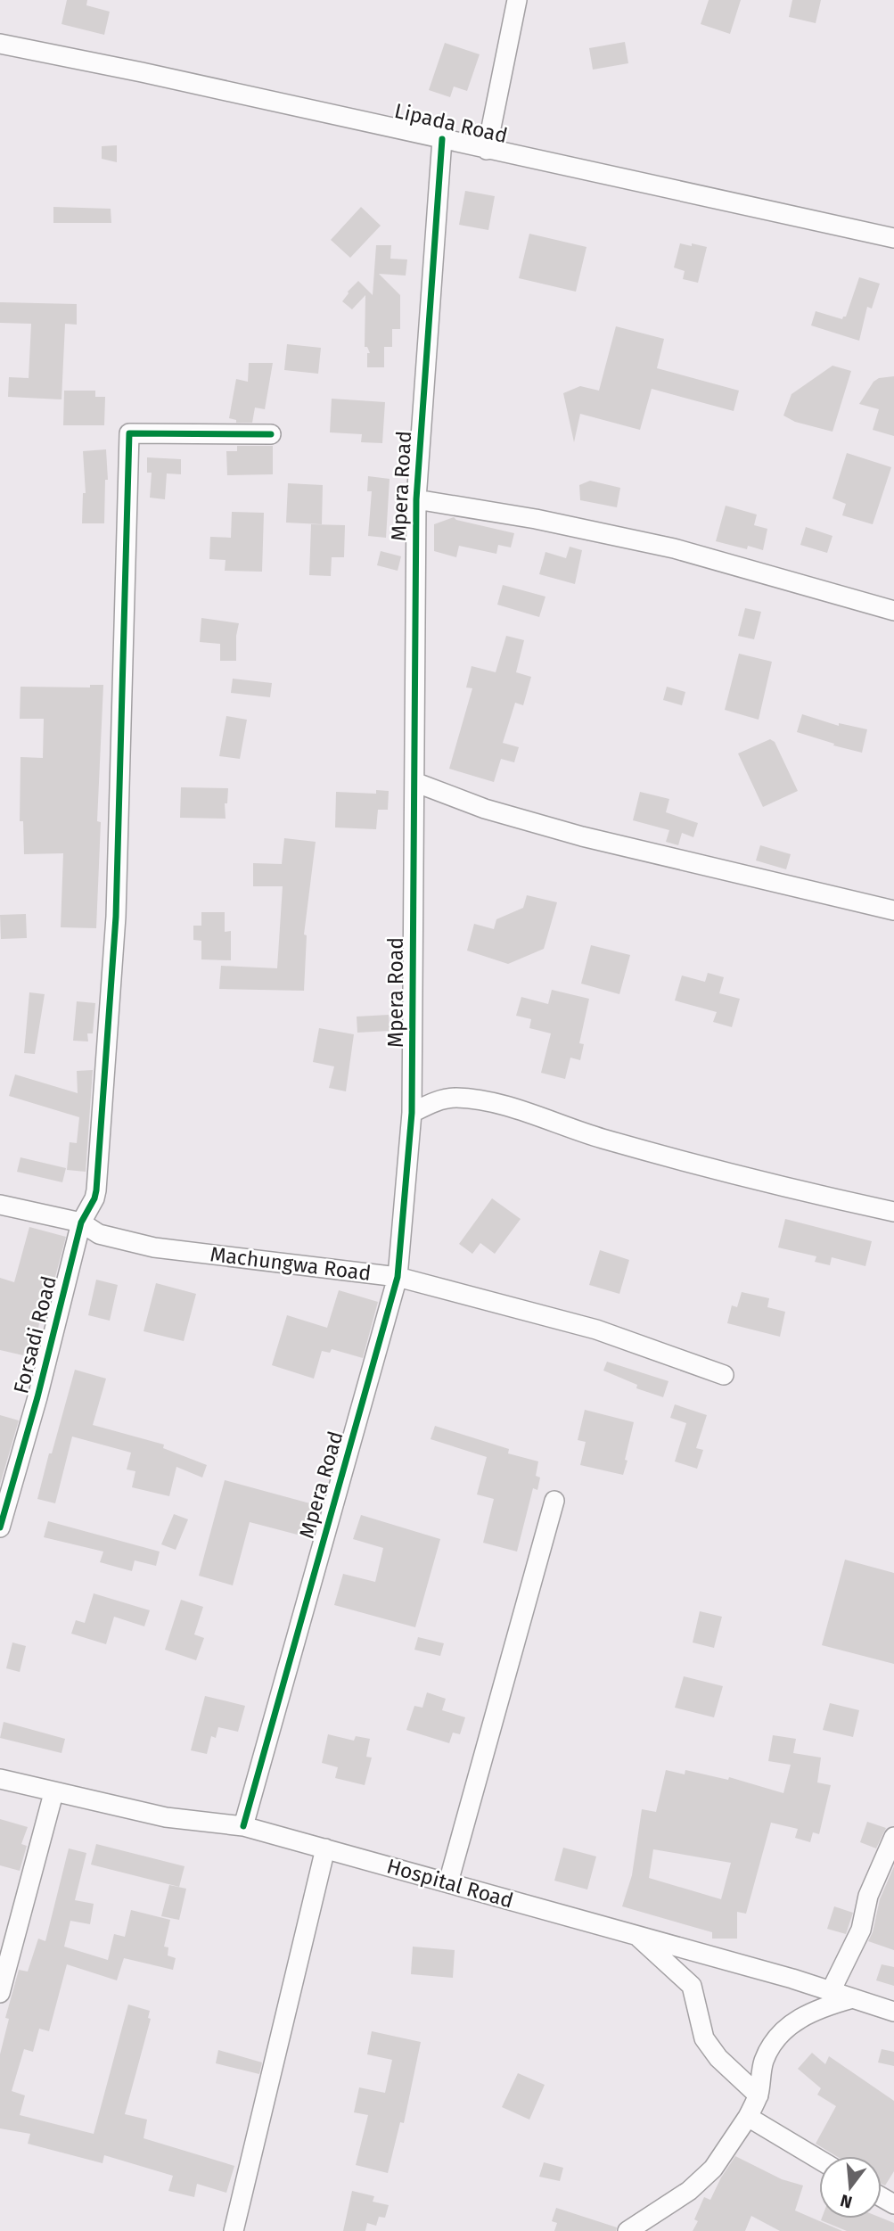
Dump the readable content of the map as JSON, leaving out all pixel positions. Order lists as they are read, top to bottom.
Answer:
{
  "streets": {
    "street": [
      "Lipada Road",
      "Mpera Road",
      "Machungwa Road",
      "Forsadi Road",
      "Hospital Road"
    ]
  },
  "crossings": [
    ["Lipada Road", "Mpera Road"],
    ["Mpera Road", "Machungwa Road"],
    ["Mpera Road", "Hospital Road"],
    ["Machungwa Road", "Forsadi Road"]
  ],
  "north": "bottom"
}
